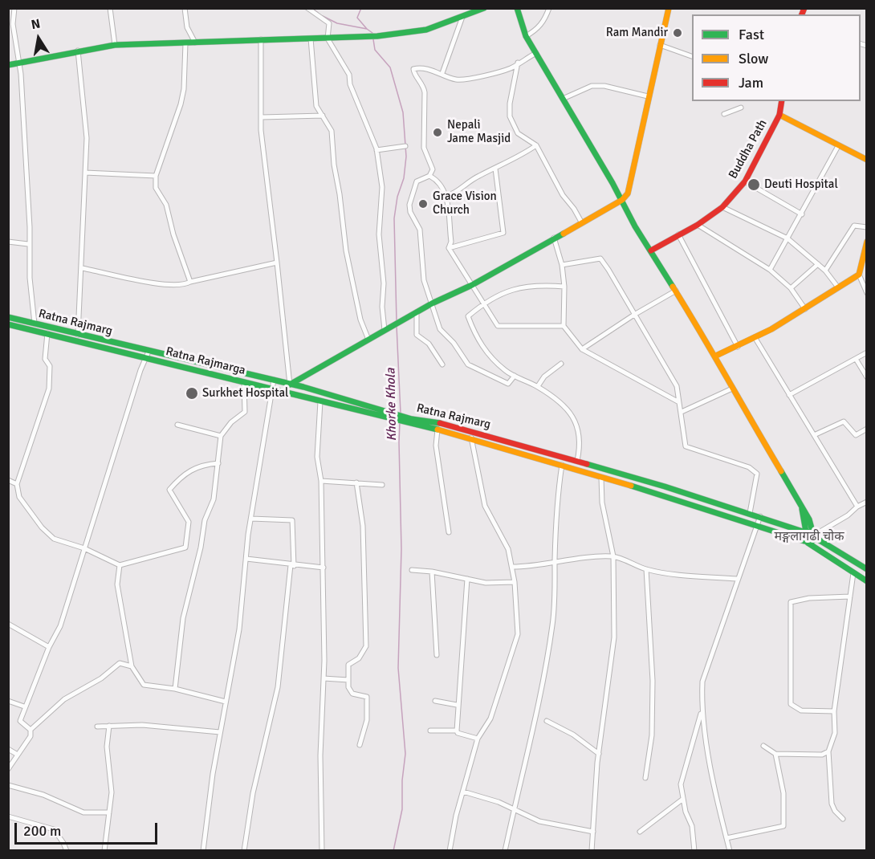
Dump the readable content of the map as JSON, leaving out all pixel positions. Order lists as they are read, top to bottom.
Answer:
{
  "streets": {
    "main road": ["Buddha Path", "Ratna Rajmarg", "Ratna Rajmarga"]
  },
  "crossings": [
    ["Ratna Rajmarg", "Ratna Rajmarga"]
  ],
  "districts": ["मङ्गलागढी चोक"],
  "water": ["Khorke Khola"],
  "places": [
    "Ram Mandir",
    "Nepali Jame Masjid",
    "Deuti Hospital",
    "Grace Vision Church",
    "Surkhet Hospital"
  ],
  "legend": ["Fast", "Slow", "Jam"],
  "scale_bar": "200 m",
  "north": "top"
}
